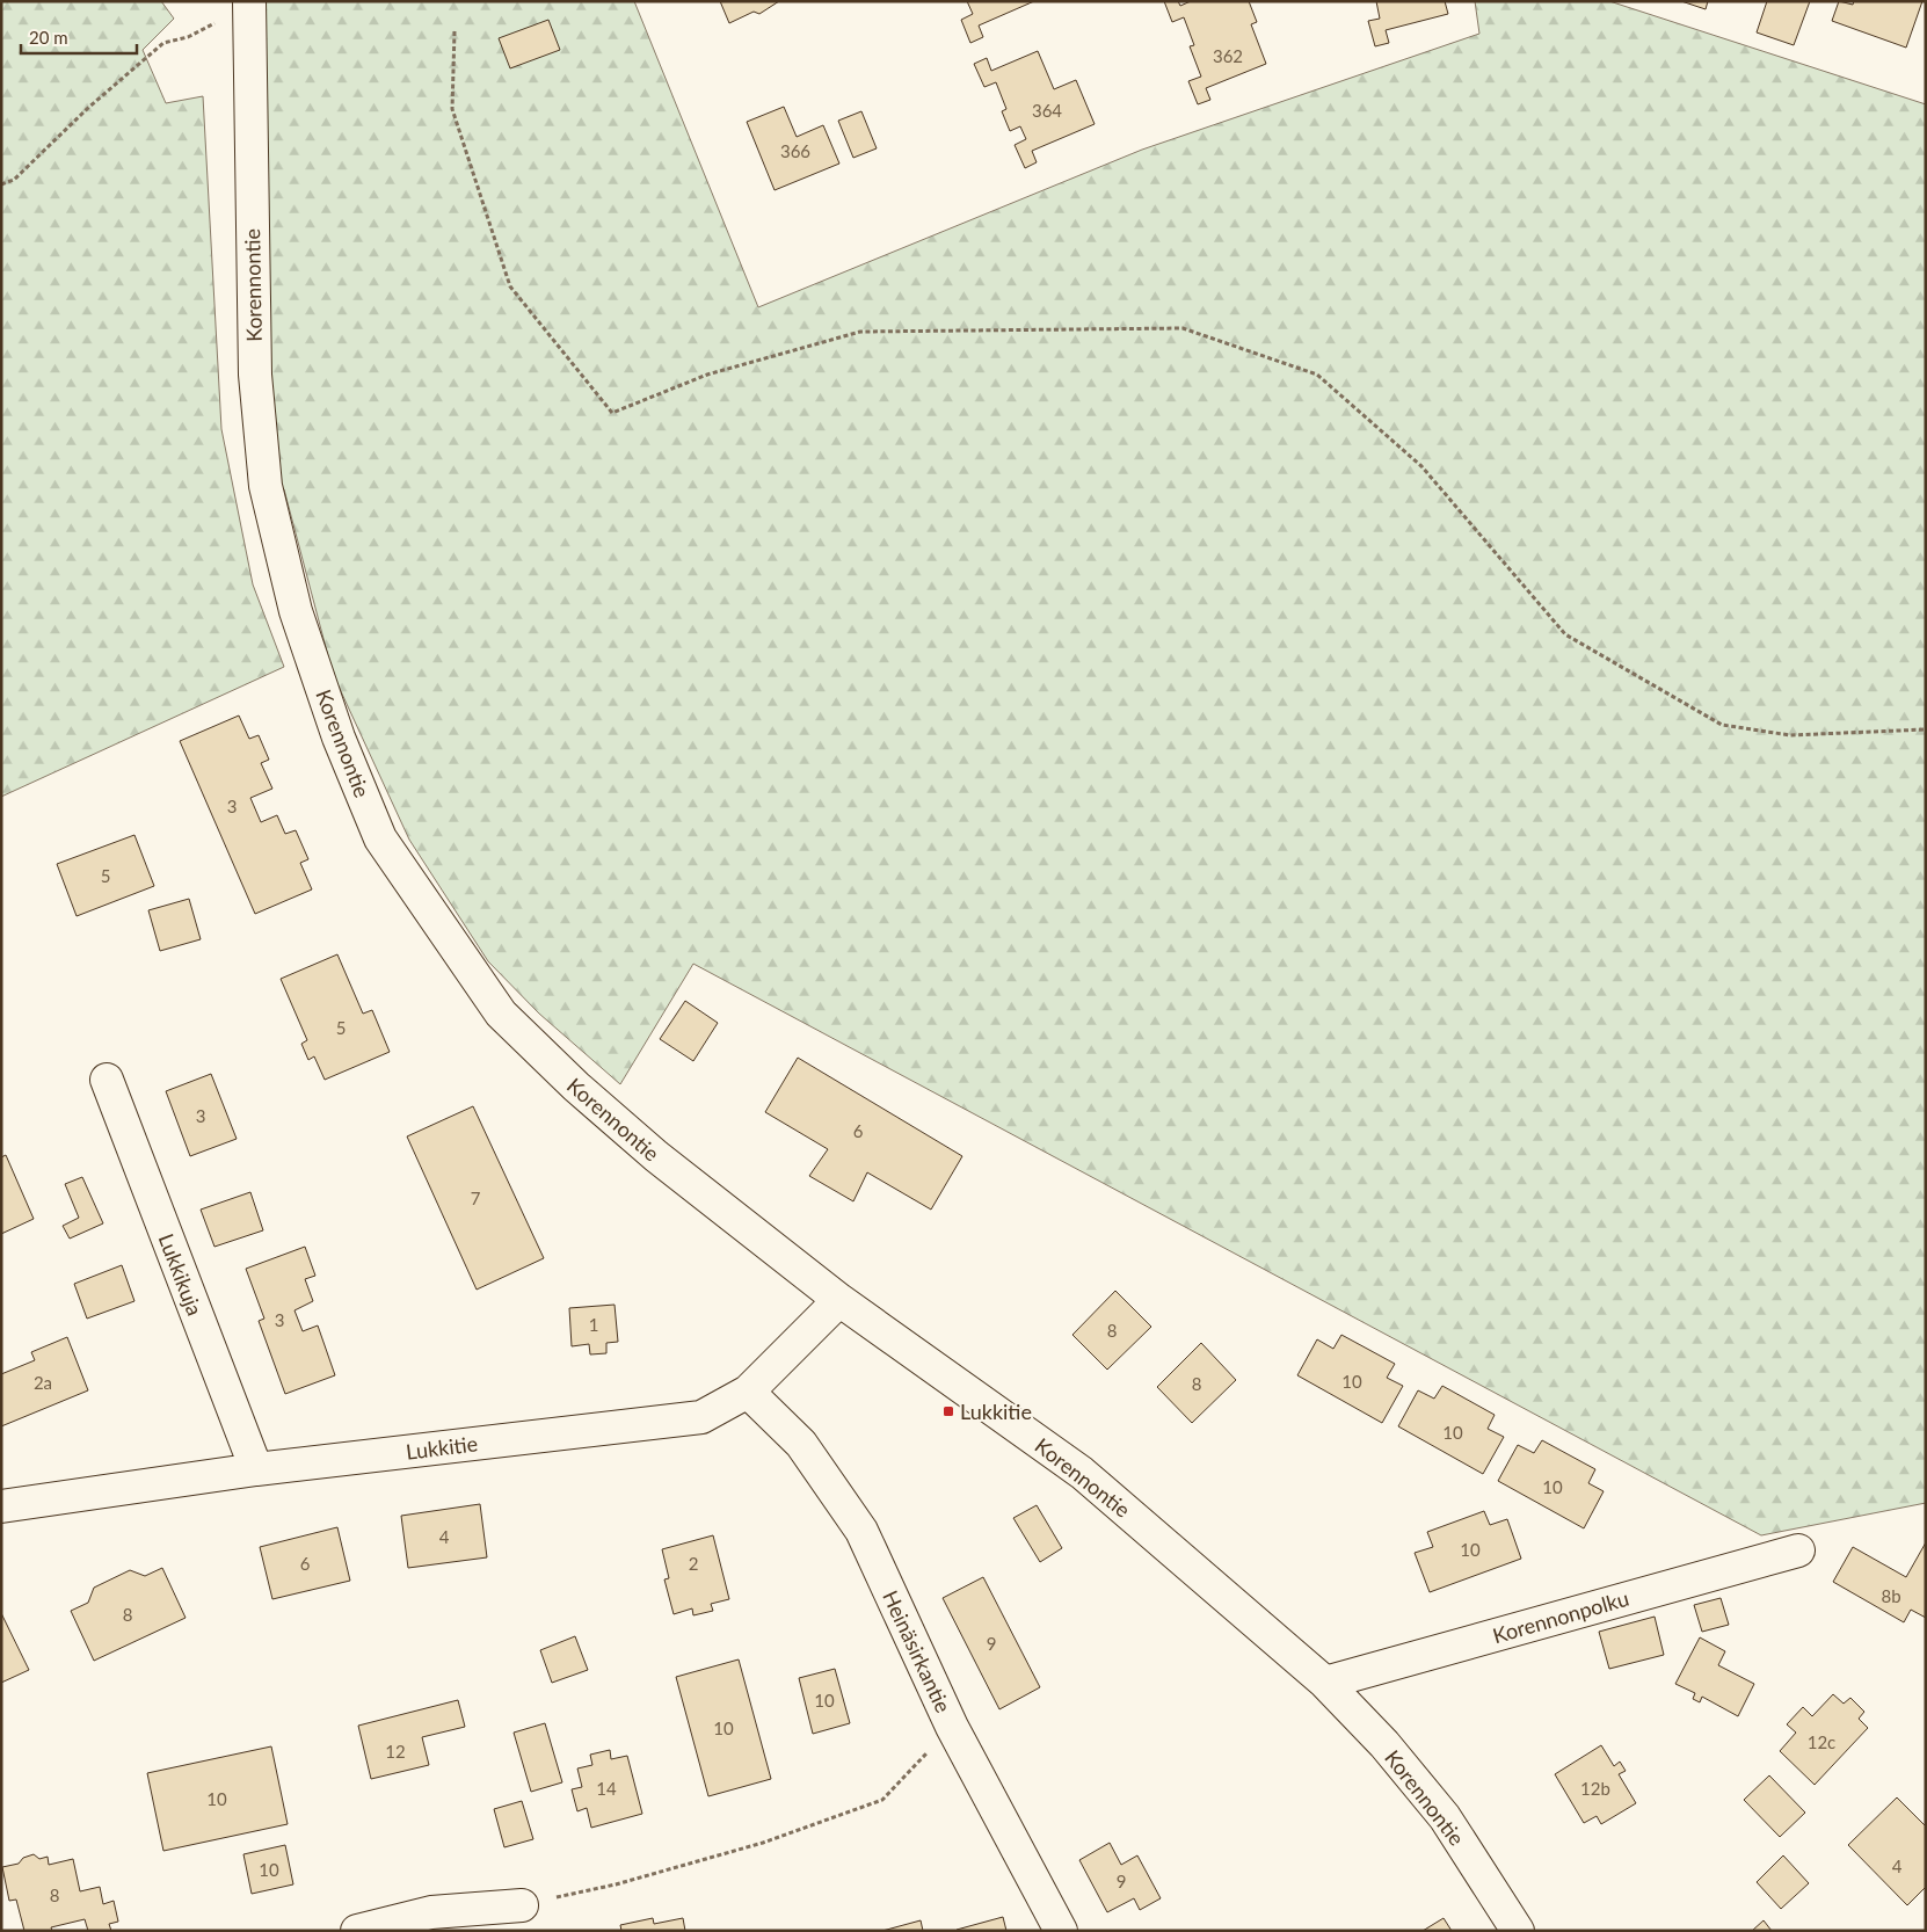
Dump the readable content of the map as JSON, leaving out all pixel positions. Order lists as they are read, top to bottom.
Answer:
{
  "streets": {
    "street": [
      "Korennontie",
      "Lukkikuja",
      "Lukkitie",
      "Korennonpolku",
      "Heinäsirkantie"
    ]
  },
  "crossings": [
    ["Korennontie", "Lukkitie"],
    ["Korennontie", "Korennonpolku"],
    ["Lukkikuja", "Lukkitie"],
    ["Lukkitie", "Heinäsirkantie"]
  ],
  "places": {
    "transit": ["Lukkitie"]
  },
  "house_numbers": [
    "362",
    "364",
    "366",
    "3",
    "5",
    "5",
    "3",
    "6",
    "7",
    "3",
    "1",
    "8",
    "10",
    "2a",
    "8",
    "10",
    "10",
    "4",
    "10",
    "6",
    "2",
    "8b",
    "8",
    "9",
    "10",
    "10",
    "12c",
    "12",
    "14",
    "12b",
    "10",
    "4",
    "10",
    "9",
    "8"
  ],
  "scale_bar": "20 m"
}
